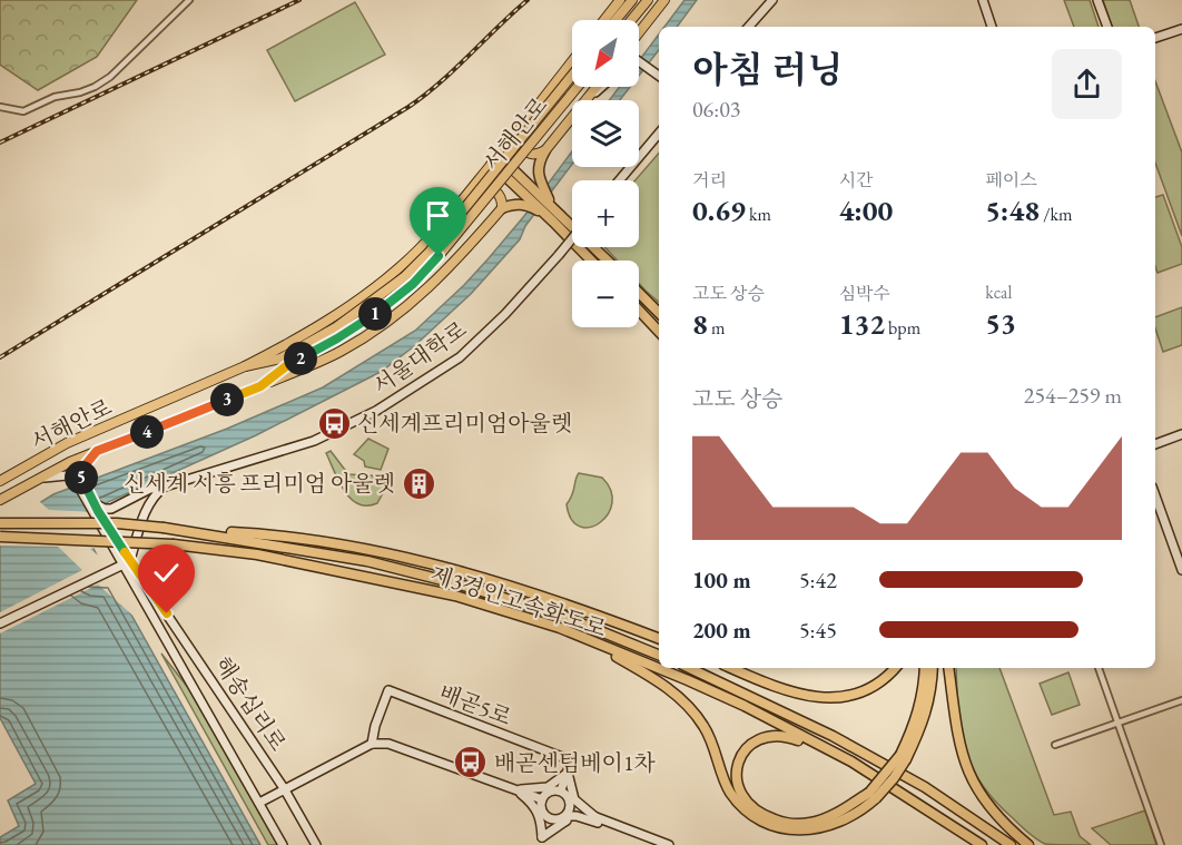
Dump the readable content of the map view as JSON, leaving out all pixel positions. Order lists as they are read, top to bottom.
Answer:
{
  "streets": {
    "highway": ["제3경인고속화도로"],
    "main road": [
      "서해안로",
      "서울대학로",
      "해송십리로",
      "배곧5로"
    ]
  },
  "crossings": [
    ["서해안로", "해송십리로"],
    ["서울대학로", "해송십리로"]
  ],
  "places": {
    "bus stop": ["신세계프리미엄아울렛", "배곧센텀베이1차"],
    "building": ["신세계 시흥 프리미엄 아울렛"]
  },
  "north": "bottom left",
  "page": {
    "map_buttons": ["+", "−"],
    "heading": ["아침 러닝", "06:03"],
    "stats": [
      ["거리", "0.69 km"],
      ["시간", "4:00"],
      ["페이스", "5:48 /km"],
      ["고도 상승", "8 m"],
      ["심박수", "132 bpm"],
      ["kcal", "53"]
    ],
    "pins": [
      "1",
      "2",
      "3",
      "4",
      "5"
    ],
    "chart": ["고도 상승", "254–259 m"],
    "list": [
      {
        "name": "100 m",
        "note": "5:42"
      },
      {
        "name": "200 m",
        "note": "5:45"
      }
    ]
  }
}
